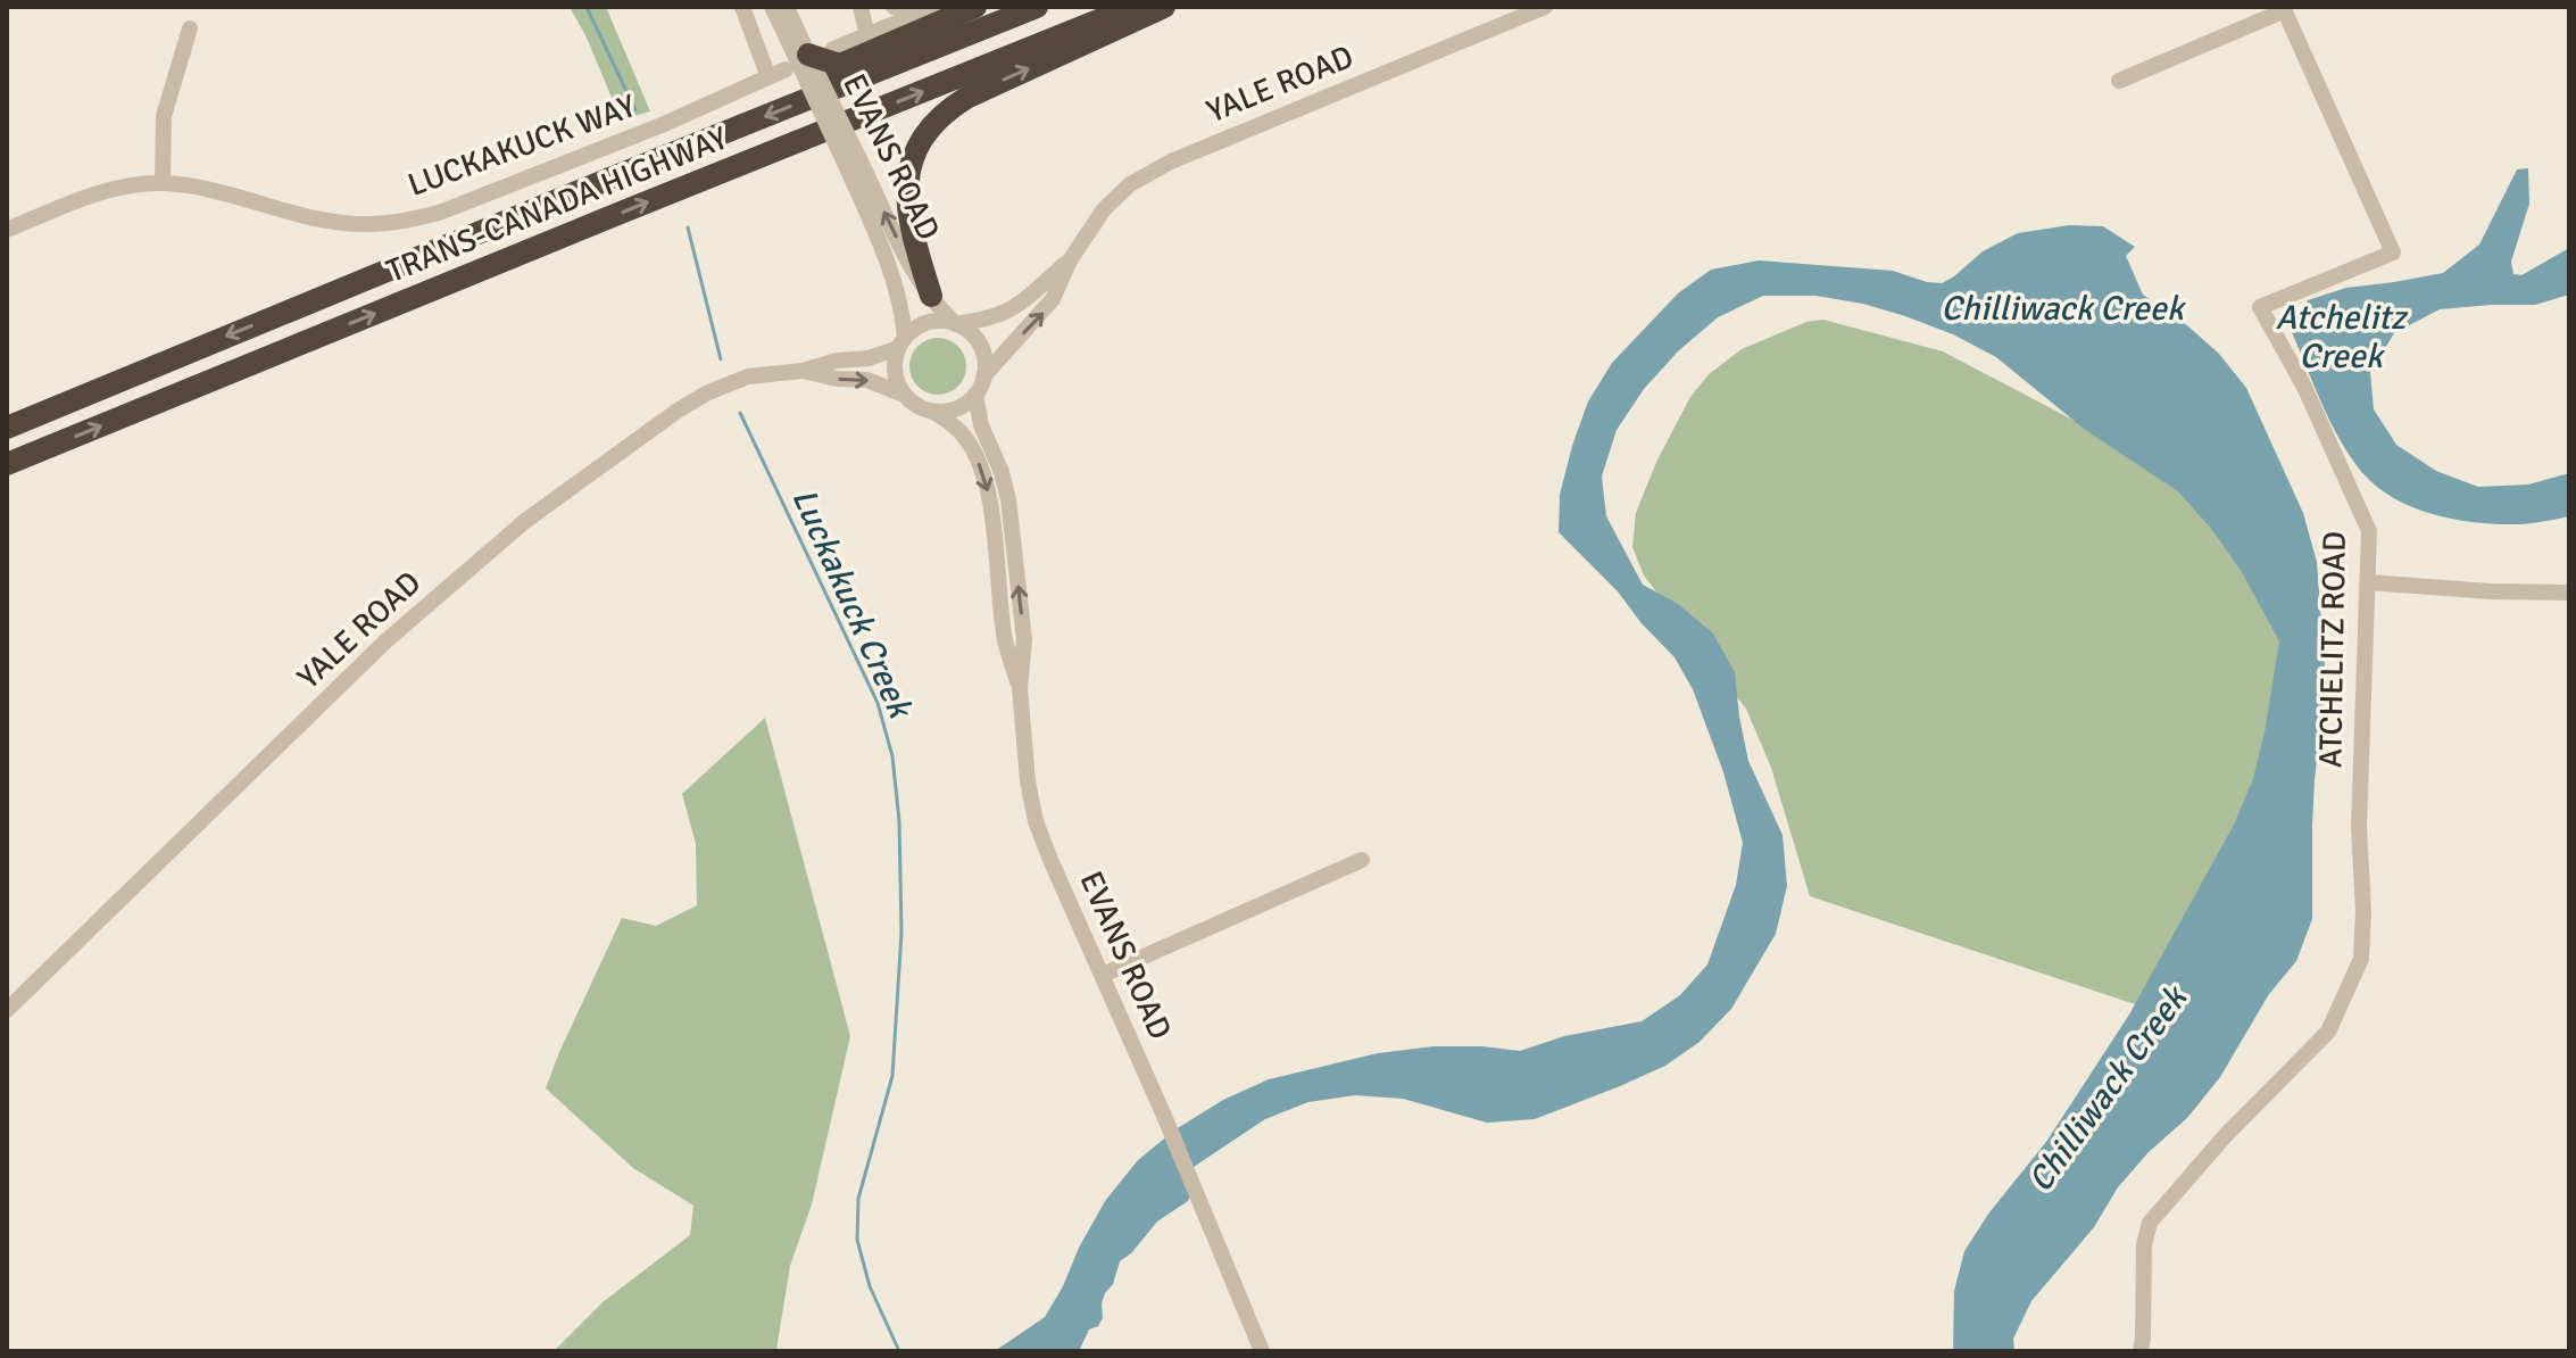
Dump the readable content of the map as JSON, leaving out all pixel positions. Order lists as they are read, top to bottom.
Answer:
{
  "streets": {
    "highway": ["TRANS-CANADA HIGHWAY"],
    "street": [
      "YALE ROAD",
      "LUCKAKUCK WAY",
      "EVANS ROAD",
      "ATCHELITZ ROAD"
    ]
  },
  "crossings": [
    ["YALE ROAD", "EVANS ROAD"]
  ],
  "water": ["Chilliwack Creek", "Atchelitz Creek", "Luckakuck Creek"]
}
